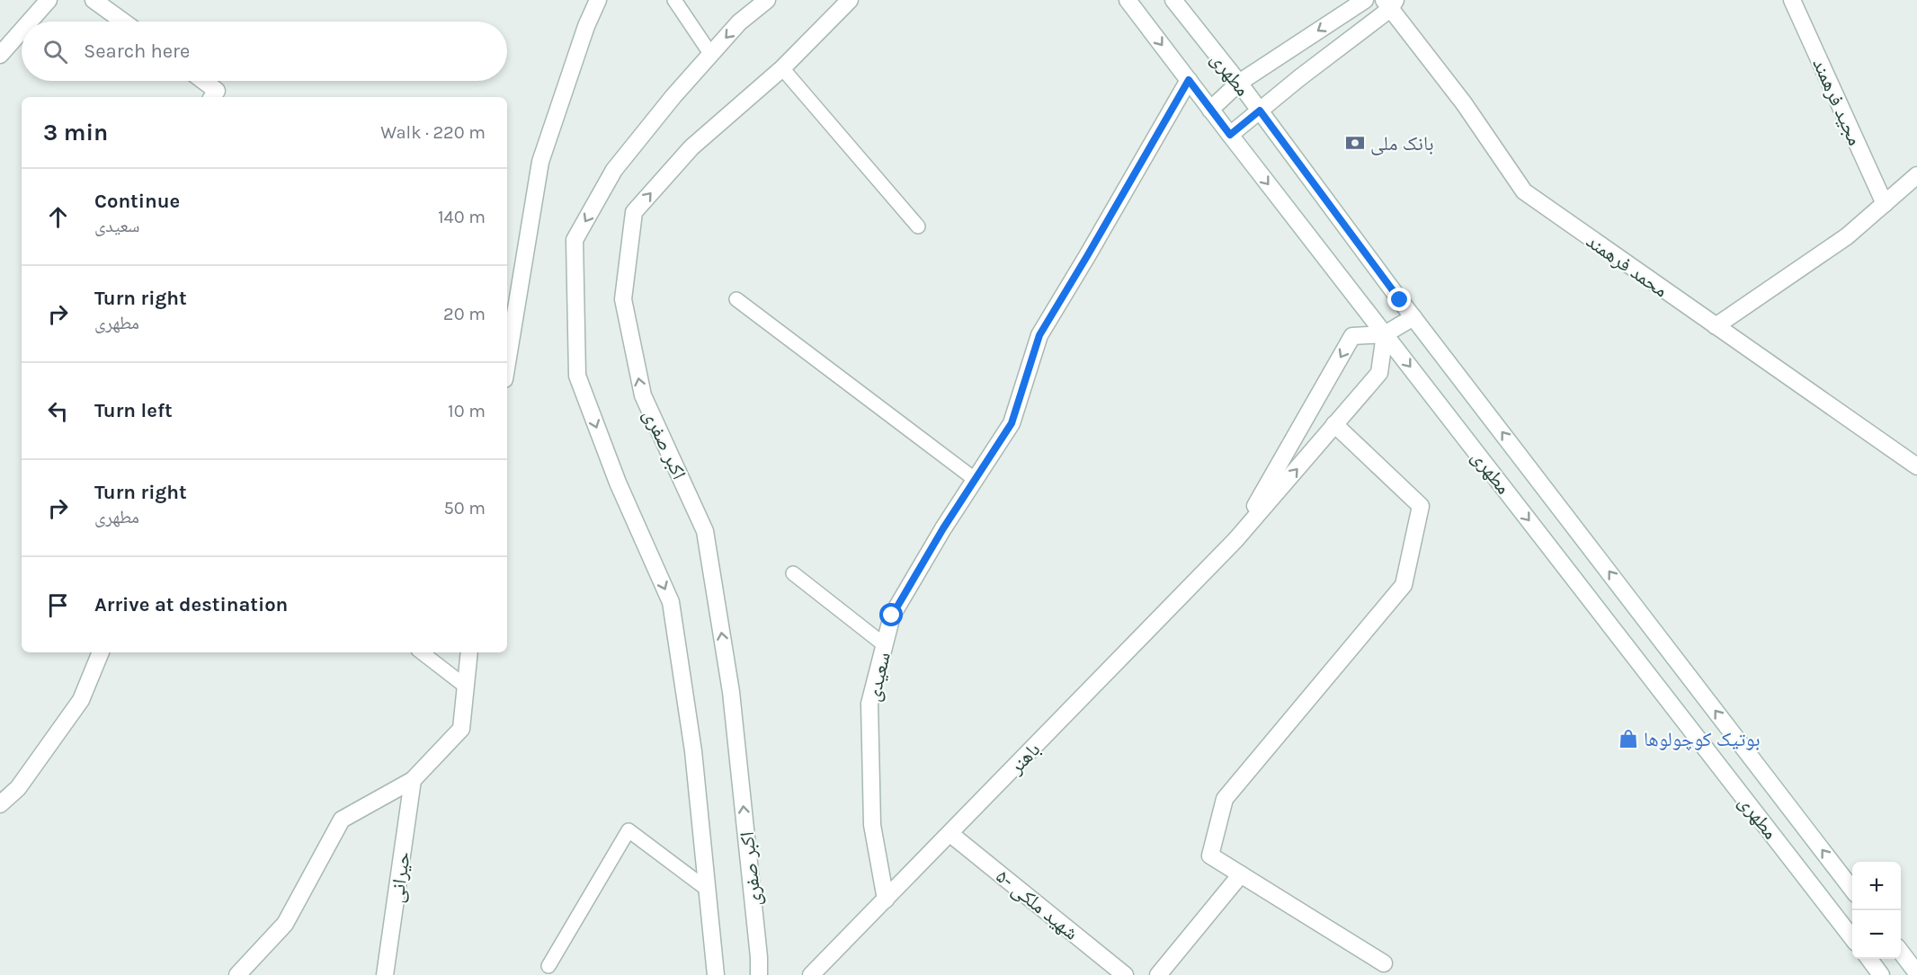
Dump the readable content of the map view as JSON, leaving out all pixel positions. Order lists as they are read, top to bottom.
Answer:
{
  "streets": {
    "street": [
      "مطهری",
      "مجید فرهمند",
      "محمد فرهمند",
      "اکبر صفری",
      "سعیدی",
      "باهنر",
      "حیرانی",
      "۵- شهید ملکی"
    ]
  },
  "crossings": [
    ["مطهری", "سعیدی"],
    ["سعیدی", "باهنر"],
    ["باهنر", "۵- شهید ملکی"]
  ],
  "places": {
    "bank": ["بانک ملی"],
    "shop": ["بوتیک کوچولوها"]
  },
  "page": {
    "search": "Search here",
    "heading": ["3 min", "Walk · 220 m"],
    "list": [
      ["Continue", "سعیدی", "140 m"],
      ["Turn right", "مطهری", "20 m"],
      ["Turn left", "10 m"],
      ["Turn right", "مطهری", "50 m"],
      "Arrive at destination"
    ],
    "map_buttons": ["+", "−"]
  }
}
